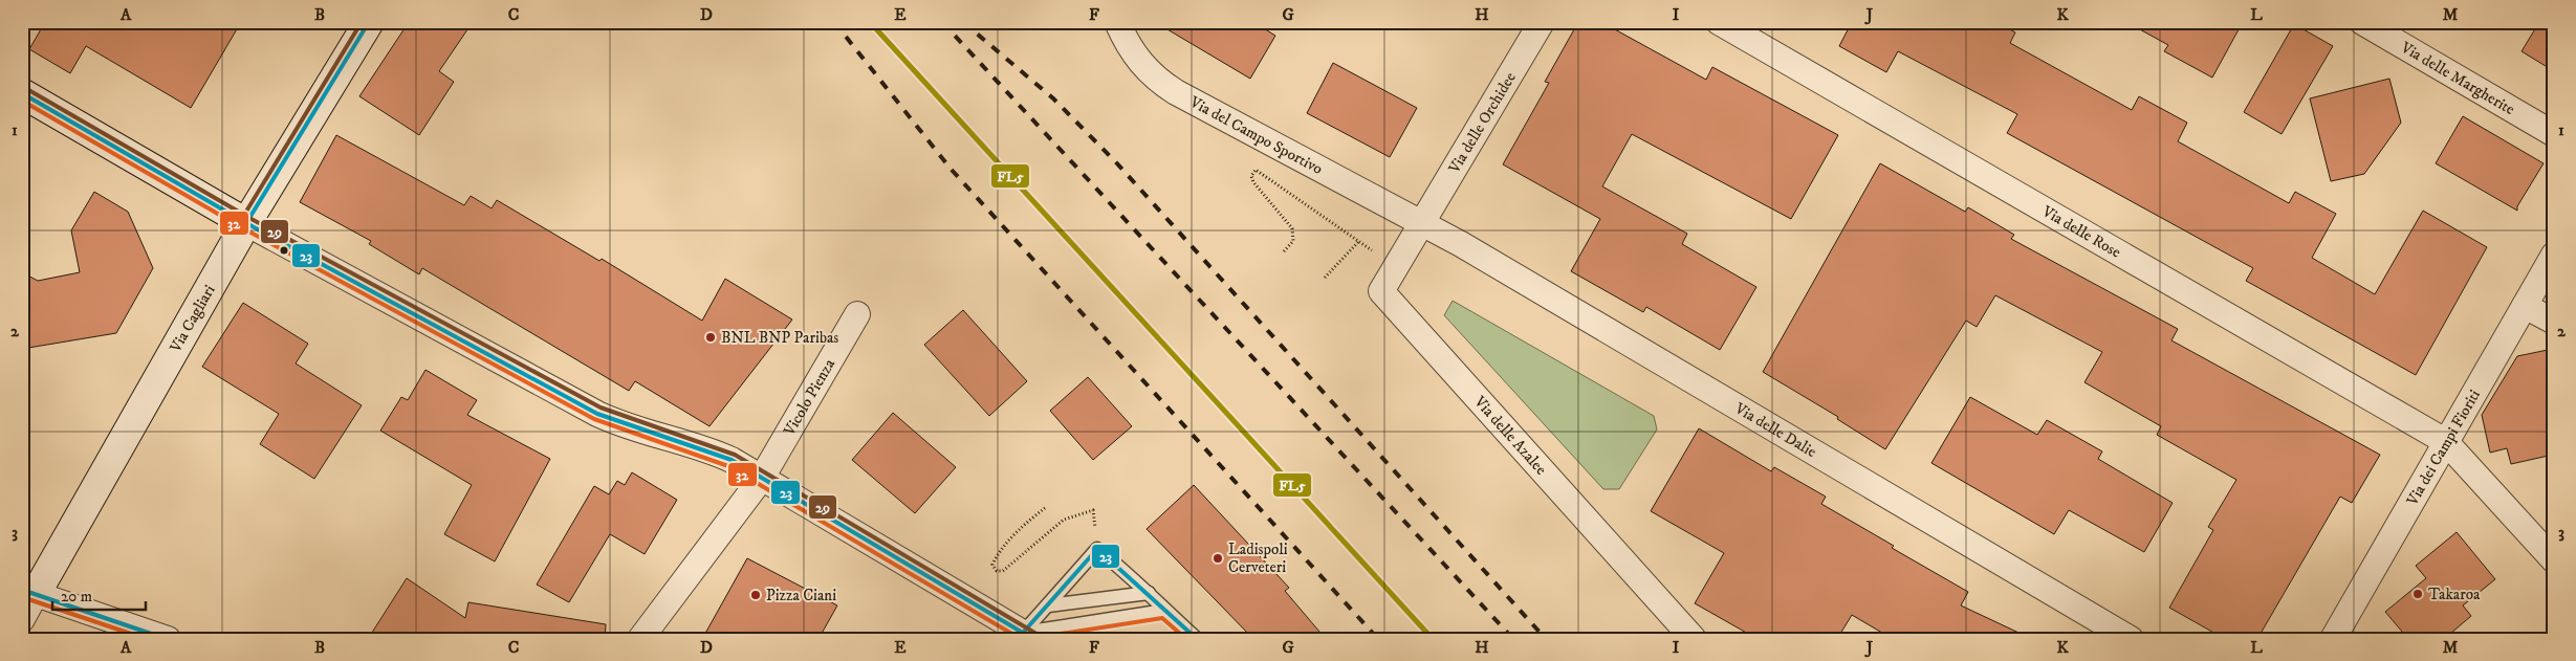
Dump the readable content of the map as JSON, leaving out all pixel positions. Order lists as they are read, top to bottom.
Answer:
{
  "streets": {
    "street": [
      "Via delle Margherite",
      "Via delle Orchidee",
      "Via del Campo Sportivo",
      "Via delle Rose",
      "Via Cagliari",
      "Vicolo Pienza",
      "Via delle Dalie",
      "Via delle Azalee",
      "Via dei Campi Fioriti"
    ]
  },
  "crossings": [
    ["Via delle Orchidee", "Via del Campo Sportivo"],
    ["Via delle Orchidee", "Via delle Dalie"],
    ["Via delle Orchidee", "Via delle Azalee"],
    ["Via del Campo Sportivo", "Via delle Dalie"],
    ["Via del Campo Sportivo", "Via delle Azalee"],
    ["Via delle Rose", "Via dei Campi Fioriti"],
    ["Via delle Dalie", "Via delle Azalee"]
  ],
  "places": [
    "BNL BNP Paribas",
    "Ladispoli Cerveteri",
    "Takaroa",
    "Pizza Ciani"
  ],
  "lines": [
    "transit line FL5",
    "transit line 23",
    "transit line 29",
    "transit line 32"
  ],
  "scale_bar": "20 m",
  "grid": {
    "columns": [
      "A",
      "B",
      "C",
      "D",
      "E",
      "F",
      "G",
      "H",
      "I",
      "J",
      "K",
      "L",
      "M"
    ],
    "rows": ["1", "2", "3"]
  }
}
